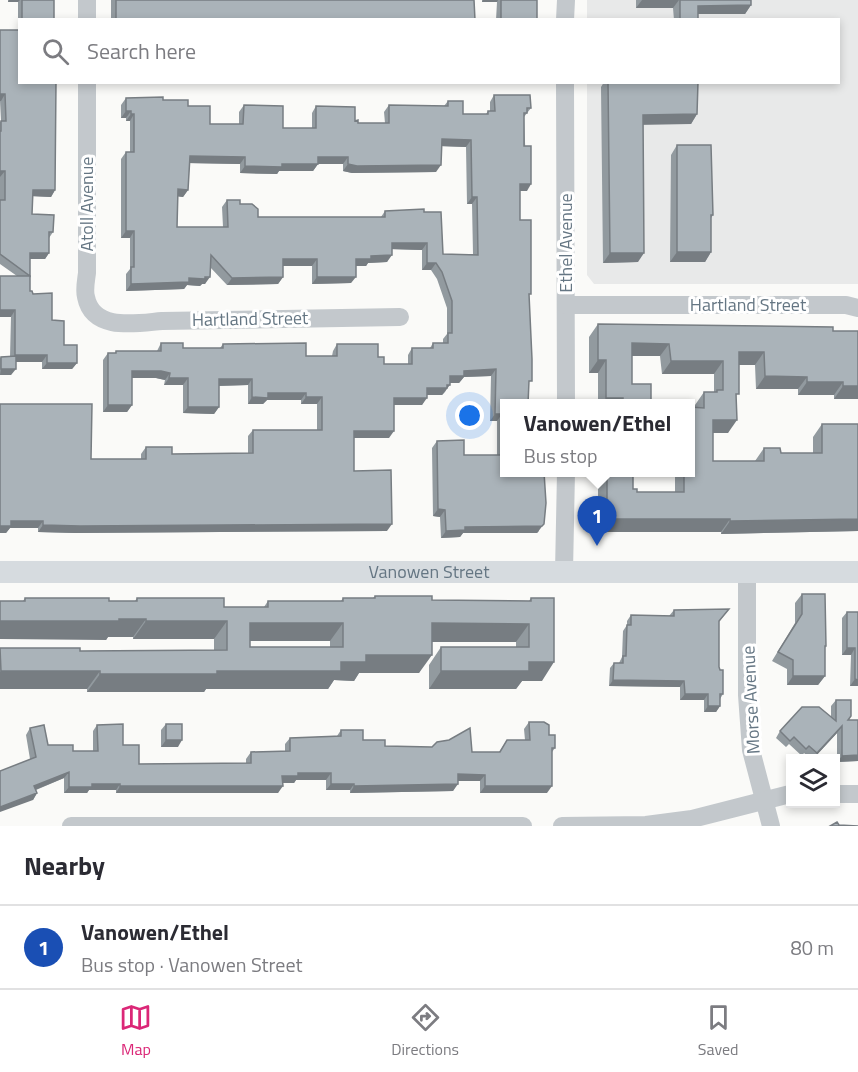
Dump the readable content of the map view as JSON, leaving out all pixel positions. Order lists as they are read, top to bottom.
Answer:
{
  "streets": {
    "main road": ["Vanowen Street"],
    "street": [
      "Atoll Avenue",
      "Ethel Avenue",
      "Hartland Street",
      "Morse Avenue"
    ]
  },
  "crossings": [
    ["Atoll Avenue", "Hartland Street"],
    ["Ethel Avenue", "Hartland Street"],
    ["Vanowen Street", "Morse Avenue"]
  ],
  "page": {
    "search": "Search here",
    "popup": ["Vanowen/Ethel", "Bus stop"],
    "pins": "1",
    "heading": "Nearby",
    "list": [
      {
        "mark": "1",
        "name": "Vanowen/Ethel",
        "note": "Bus stop · Vanowen Street",
        "value": "80 m"
      }
    ],
    "nav": ["Map", "Directions", "Saved"]
  }
}
